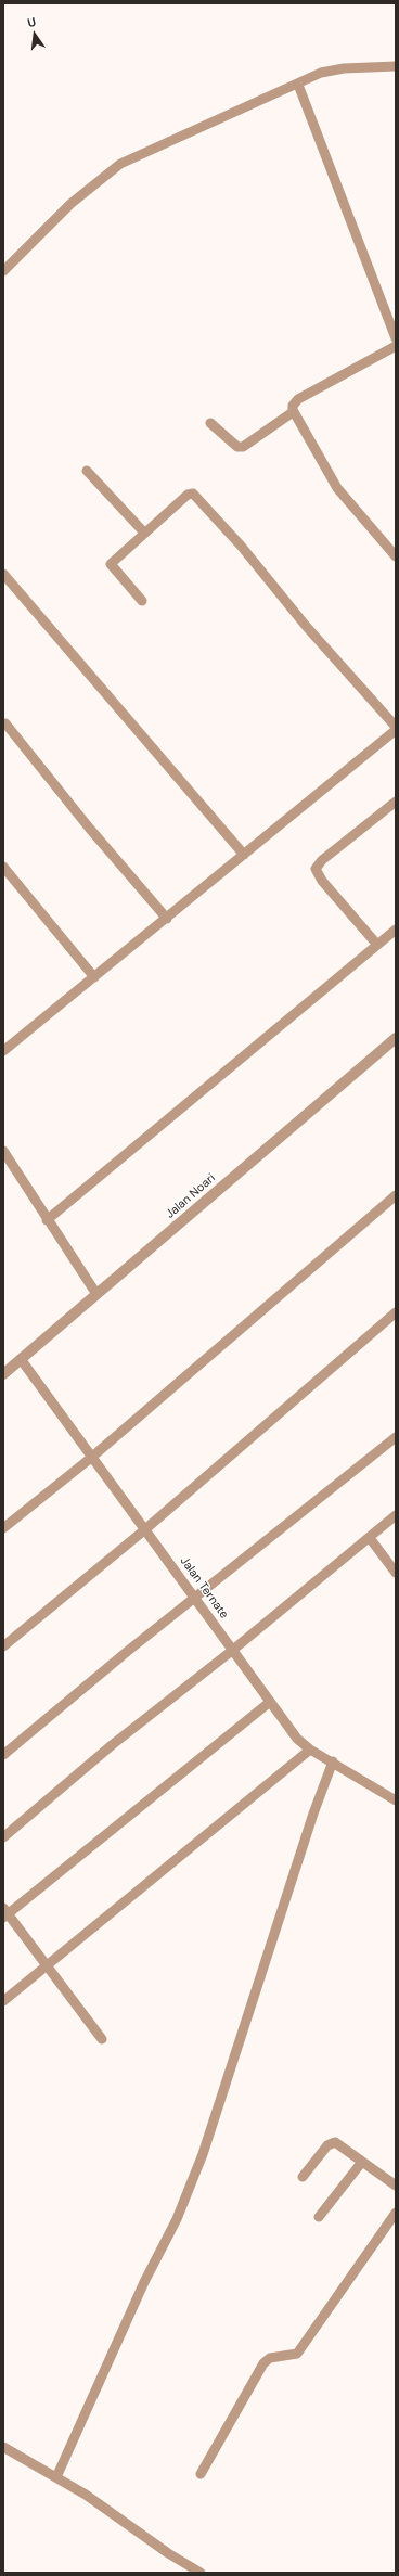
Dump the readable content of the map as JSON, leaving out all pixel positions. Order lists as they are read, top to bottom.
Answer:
{
  "streets": {
    "street": ["Jalan Noari", "Jalan Ternate"]
  },
  "crossings": [
    ["Jalan Noari", "Jalan Ternate"]
  ],
  "north": "top"
}
